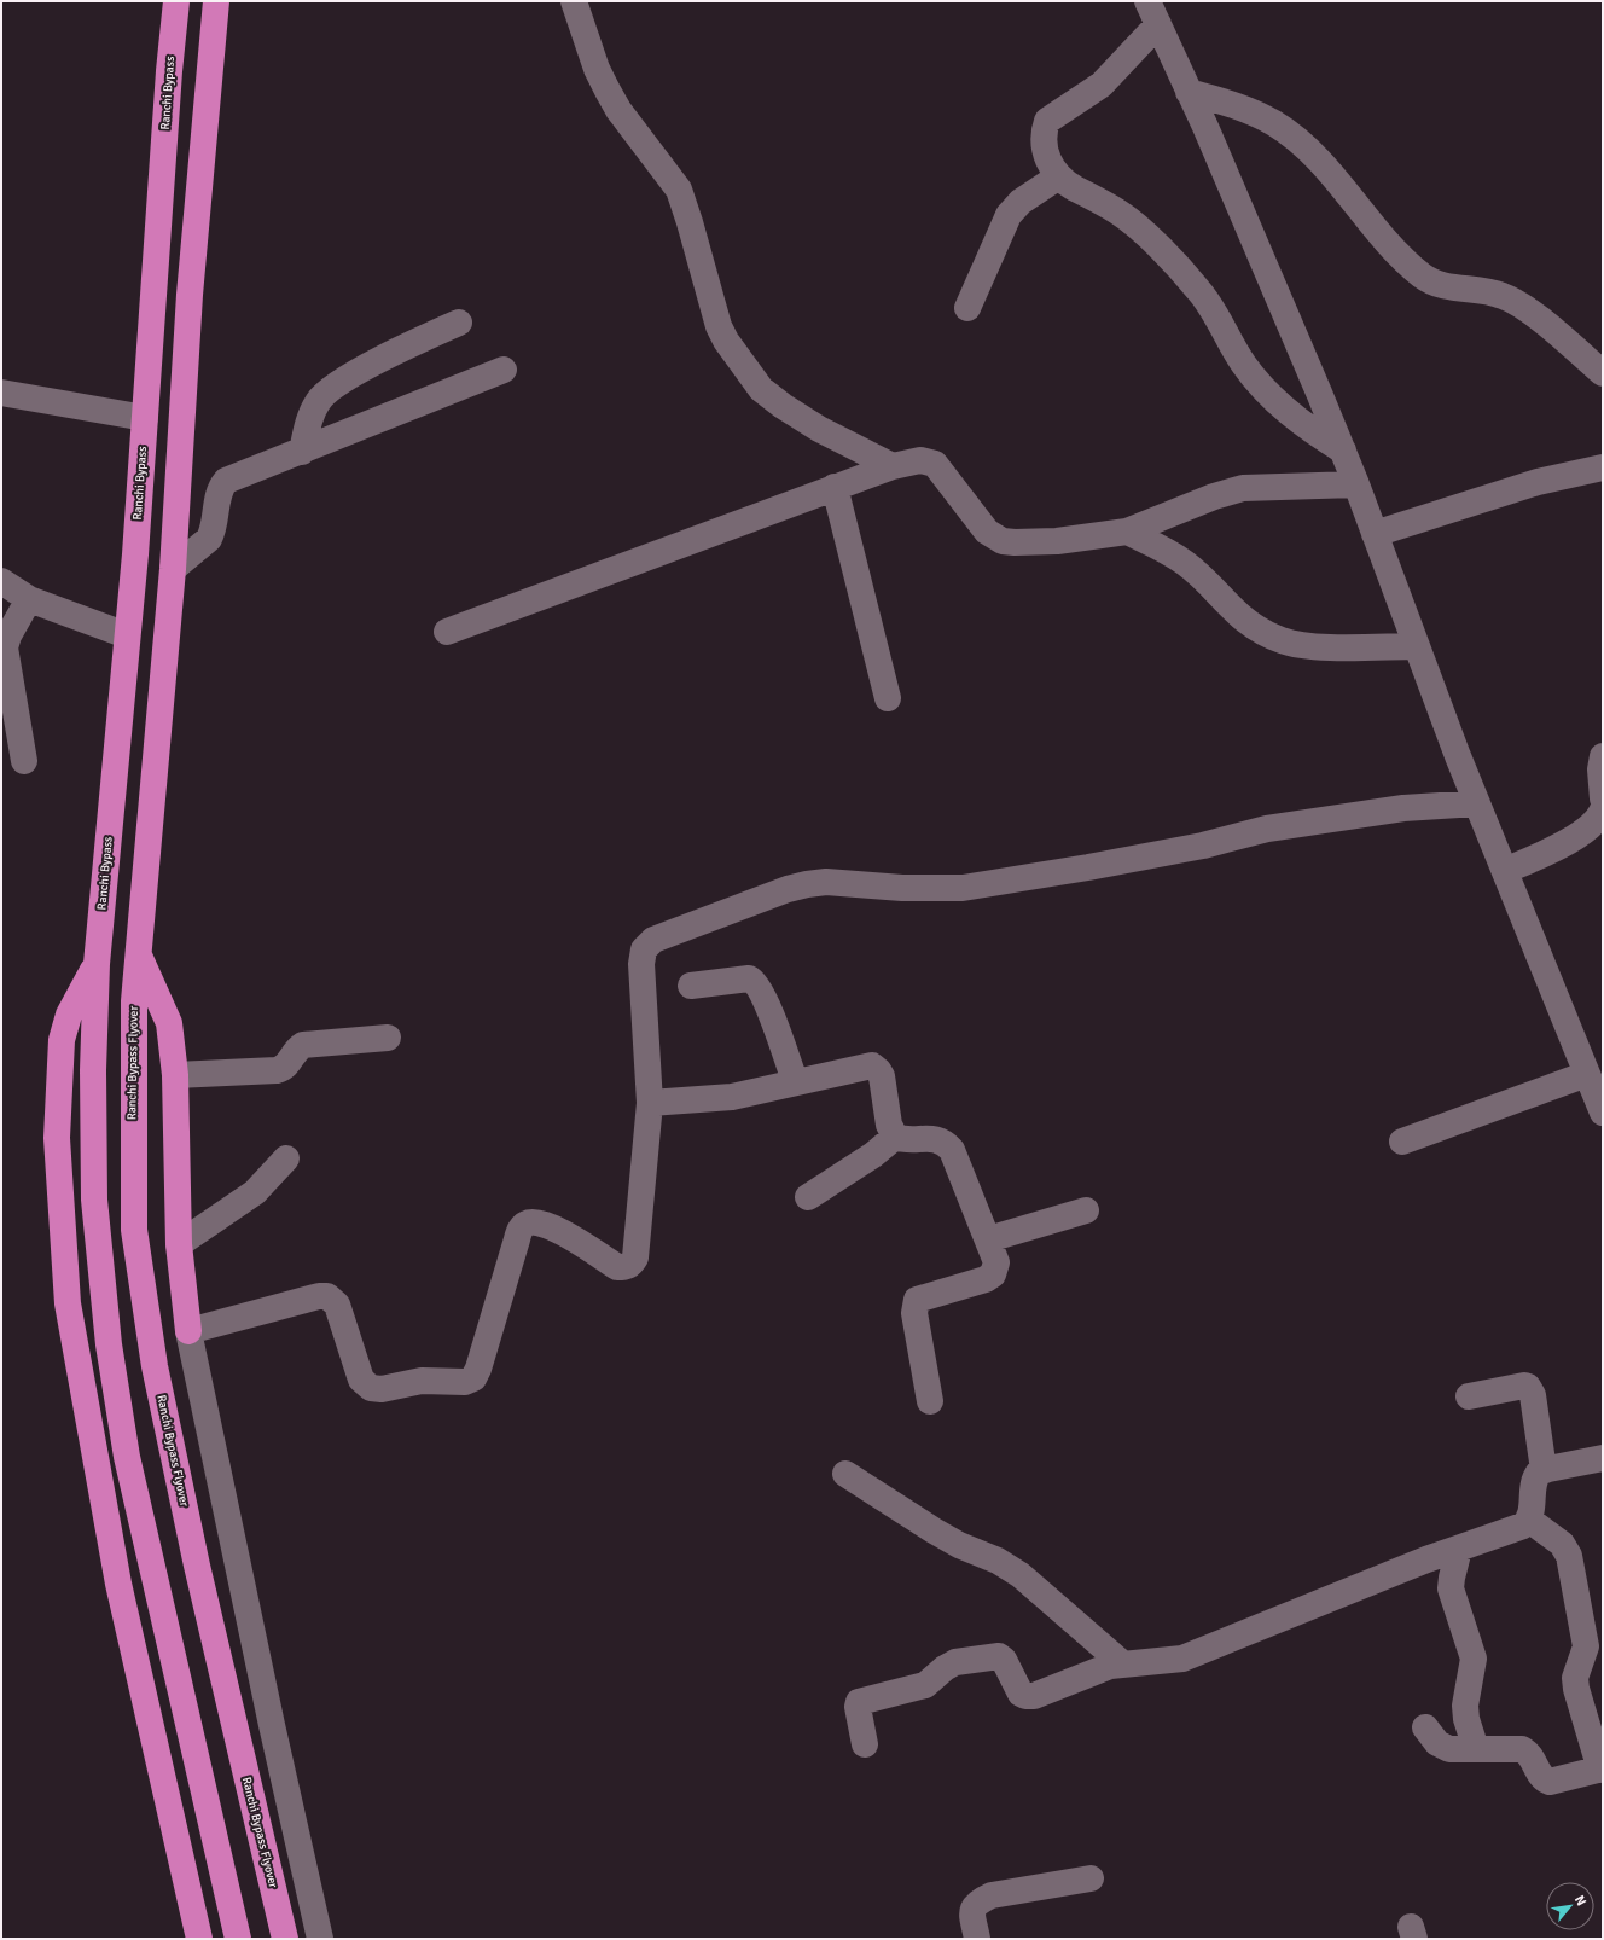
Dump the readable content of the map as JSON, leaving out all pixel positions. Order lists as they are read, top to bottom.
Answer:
{
  "streets": {
    "highway": ["Ranchi Bypass", "Ranchi Bypass Flyover"]
  },
  "north": "top right"
}
